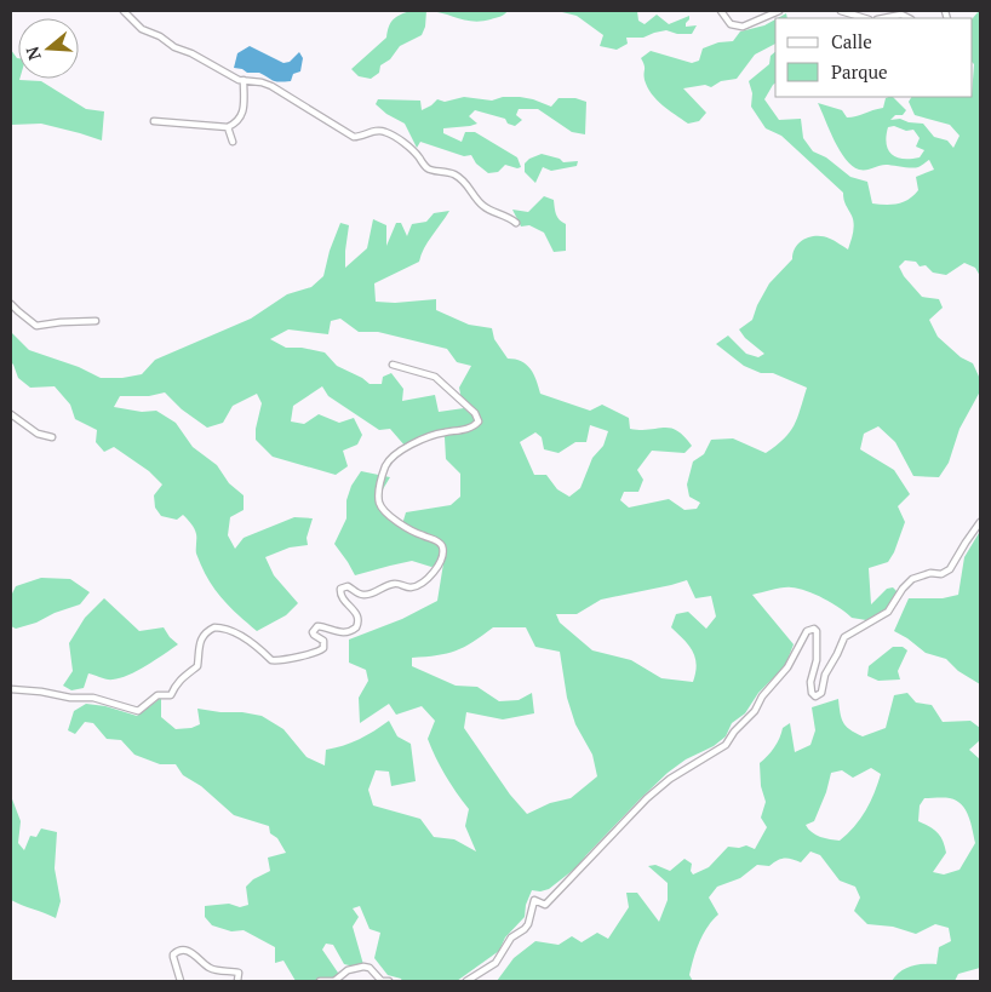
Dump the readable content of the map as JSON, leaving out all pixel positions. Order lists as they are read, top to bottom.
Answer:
{
  "legend": ["Calle", "Parque"],
  "north": "left"
}
